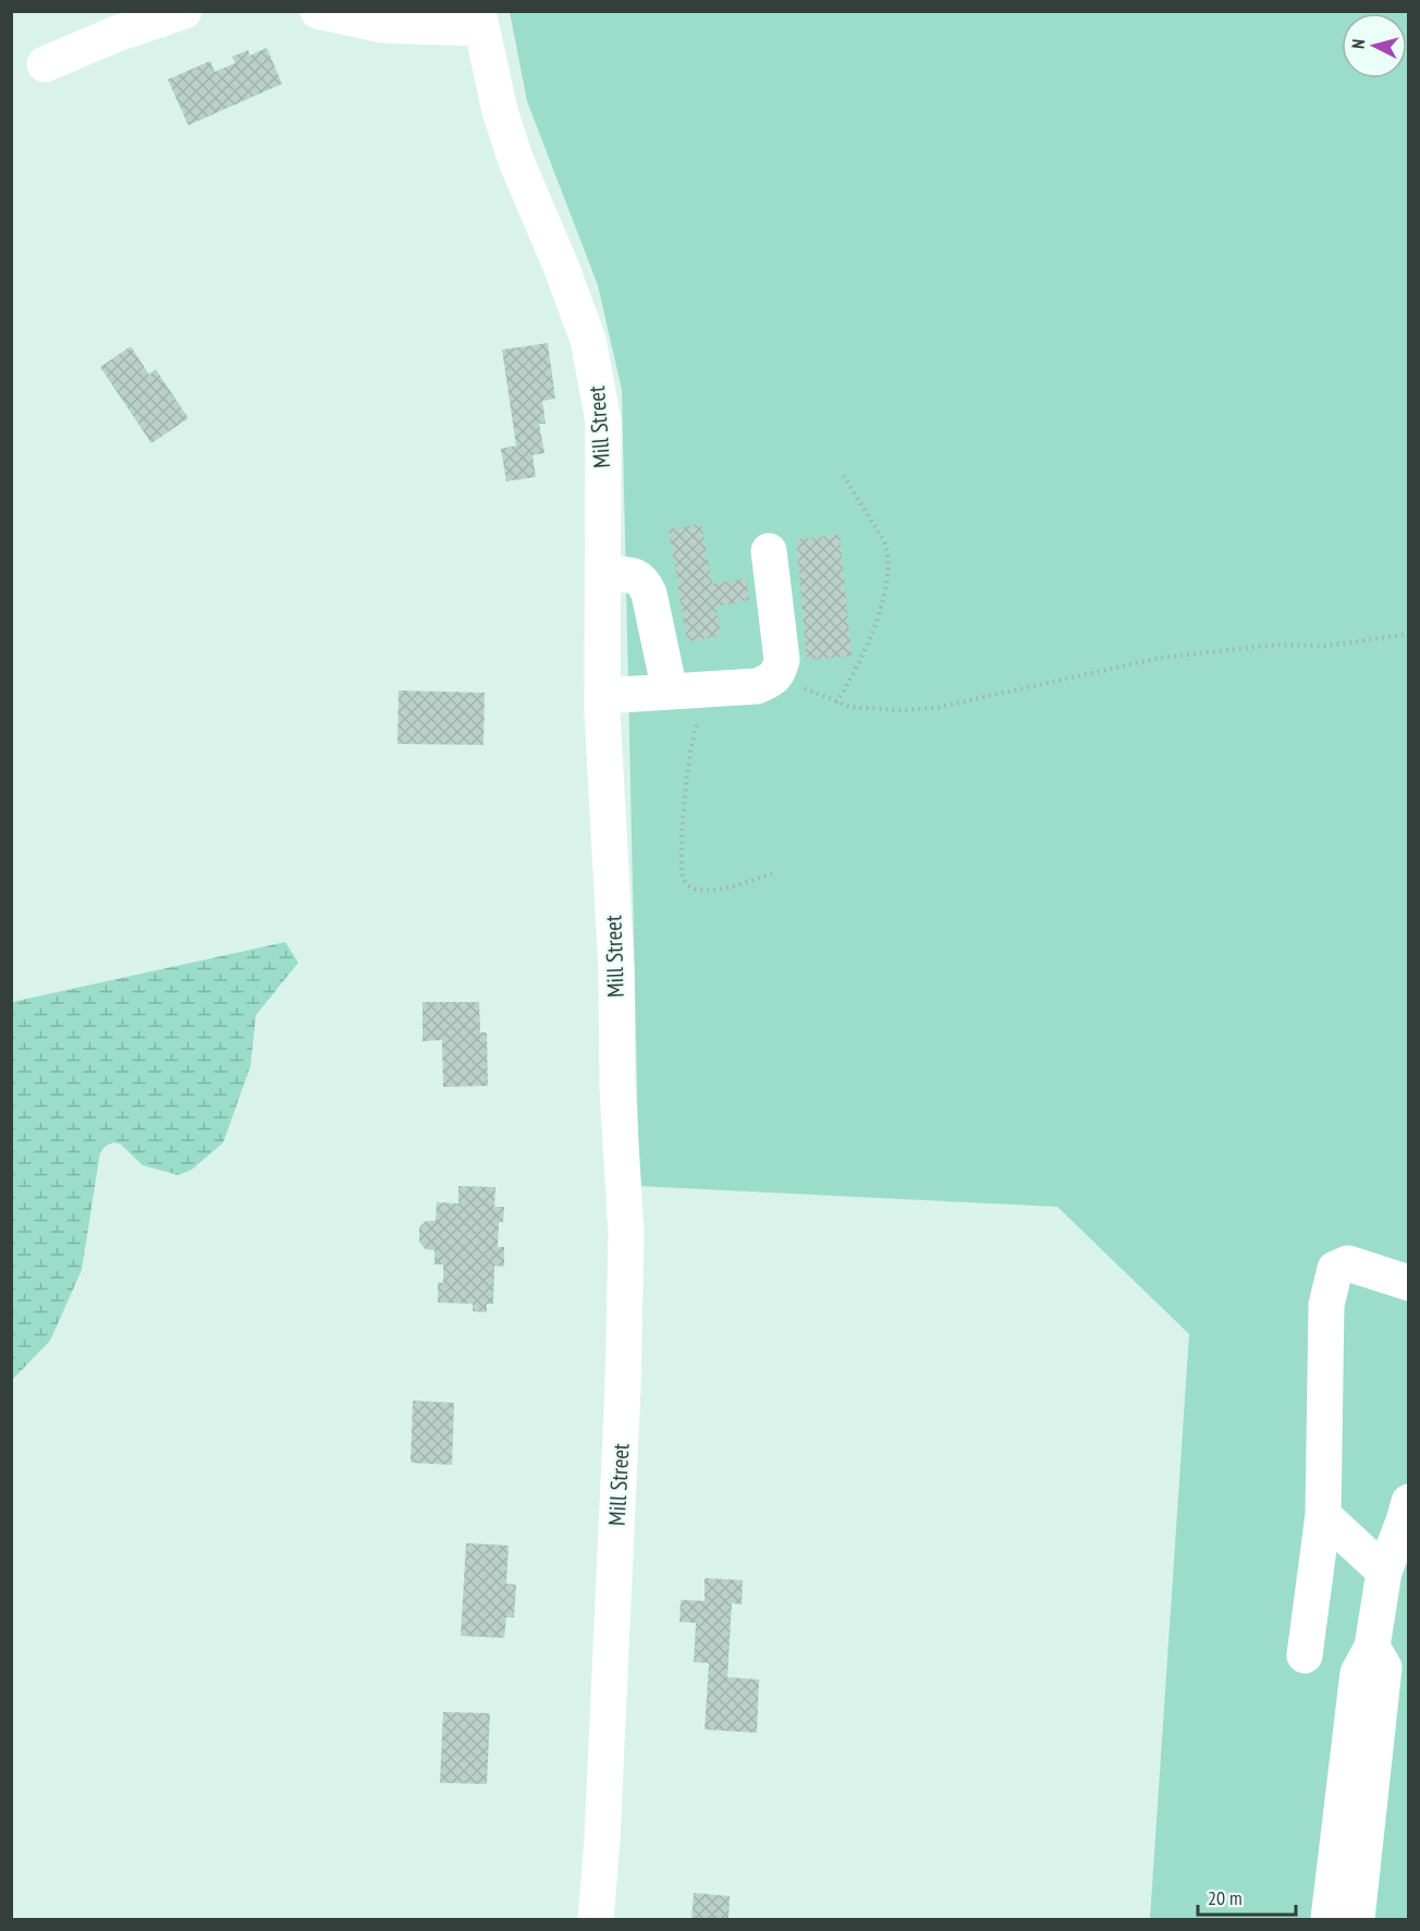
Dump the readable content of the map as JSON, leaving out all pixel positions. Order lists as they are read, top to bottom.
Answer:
{
  "streets": {
    "street": ["Mill Street"]
  },
  "scale_bar": "20 m",
  "north": "left"
}
